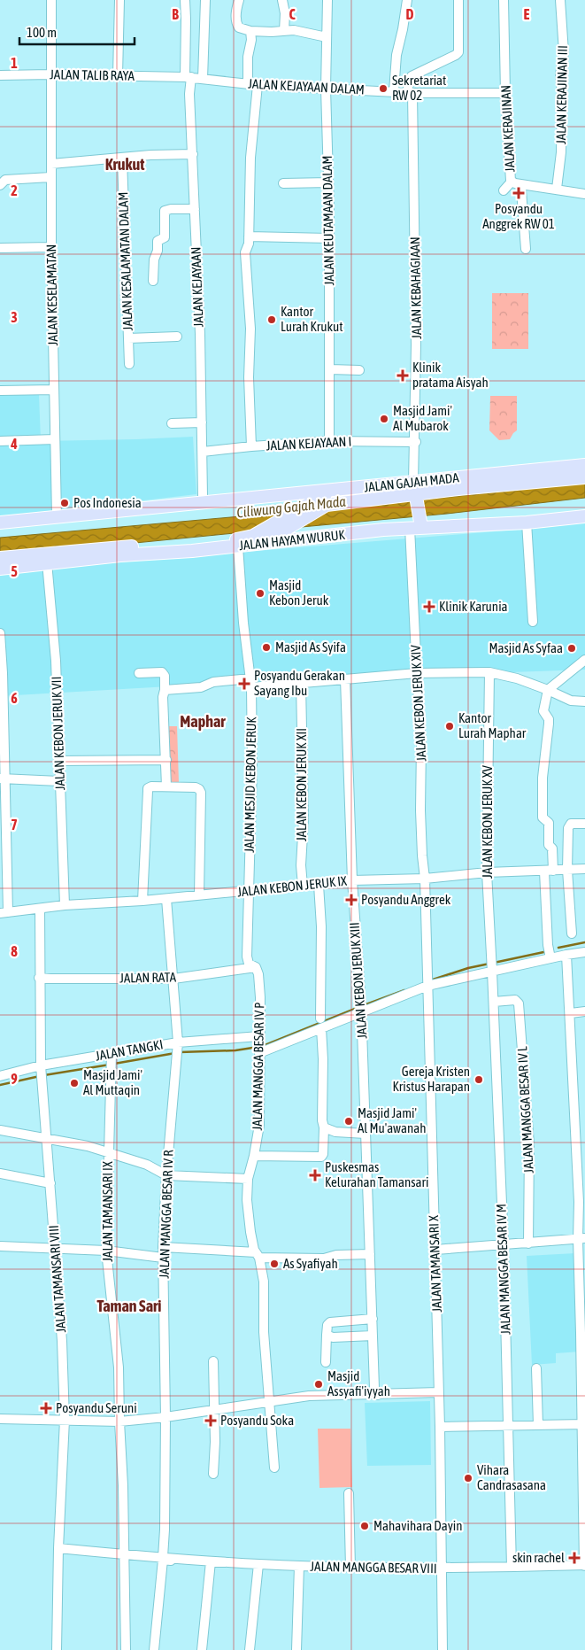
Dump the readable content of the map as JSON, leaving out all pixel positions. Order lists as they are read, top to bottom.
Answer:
{
  "streets": {
    "main road": ["JALAN GAJAH MADA", "JALAN HAYAM WURUK"],
    "street": [
      "JALAN TALIB RAYA",
      "JALAN KEJAYAAN DALAM",
      "JALAN KERAJINAN III",
      "JALAN KERAJINAN",
      "JALAN KEUTAMAAN DALAM",
      "JALAN KESALAMATAN DALAM",
      "JALAN KEJAYAAN",
      "JALAN KEBAHAGIAAN",
      "JALAN KESELAMATAN",
      "JALAN KEJAYAAN I",
      "JALAN KEBON JERUK XIV",
      "JALAN KEBON JERUK VII",
      "JALAN MESJID KEBON JERUK",
      "JALAN KEBON JERUK XII",
      "JALAN KEBON JERUK XV",
      "JALAN KEBON JERUK IX",
      "JALAN RATA",
      "JALAN KEBON JERUK XIII",
      "JALAN TANGKI",
      "JALAN MANGGA BESAR IV P",
      "JALAN MANGGA BESAR IV L",
      "JALAN TAMANSARI IX",
      "JALAN MANGGA BESAR IV R",
      "JALAN TAMANSARI X",
      "JALAN MANGGA BESAR IV M",
      "JALAN TAMANSARI VIII",
      "JALAN MANGGA BESAR VIII"
    ]
  },
  "crossings": [
    ["JALAN TALIB RAYA", "JALAN KEJAYAAN DALAM"],
    ["JALAN TALIB RAYA", "JALAN KEJAYAAN"],
    ["JALAN TALIB RAYA", "JALAN KESELAMATAN"],
    ["JALAN KEJAYAAN DALAM", "JALAN KERAJINAN"],
    ["JALAN KEJAYAAN DALAM", "JALAN KEUTAMAAN DALAM"],
    ["JALAN KEJAYAAN DALAM", "JALAN KEJAYAAN"],
    ["JALAN KEJAYAAN DALAM", "JALAN KEBAHAGIAAN"],
    ["JALAN KERAJINAN III", "JALAN KERAJINAN"],
    ["JALAN KEUTAMAAN DALAM", "JALAN KEJAYAAN I"],
    ["JALAN KEJAYAAN", "JALAN KEJAYAAN I"],
    ["JALAN KEBAHAGIAAN", "JALAN KEJAYAAN I"],
    ["JALAN KEBAHAGIAAN", "JALAN GAJAH MADA"],
    ["JALAN KESELAMATAN", "JALAN GAJAH MADA"],
    ["JALAN GAJAH MADA", "JALAN HAYAM WURUK"],
    ["JALAN HAYAM WURUK", "JALAN KEBON JERUK XIV"],
    ["JALAN HAYAM WURUK", "JALAN KEBON JERUK VII"],
    ["JALAN HAYAM WURUK", "JALAN MESJID KEBON JERUK"],
    ["JALAN KEBON JERUK XIV", "JALAN KEBON JERUK IX"],
    ["JALAN KEBON JERUK XIV", "JALAN TAMANSARI X"],
    ["JALAN KEBON JERUK VII", "JALAN KEBON JERUK IX"],
    ["JALAN MESJID KEBON JERUK", "JALAN KEBON JERUK IX"],
    ["JALAN MESJID KEBON JERUK", "JALAN MANGGA BESAR IV P"],
    ["JALAN KEBON JERUK XII", "JALAN KEBON JERUK IX"],
    ["JALAN KEBON JERUK XV", "JALAN KEBON JERUK IX"],
    ["JALAN KEBON JERUK XV", "JALAN MANGGA BESAR IV M"],
    ["JALAN KEBON JERUK IX", "JALAN KEBON JERUK XIII"],
    ["JALAN KEBON JERUK IX", "JALAN MANGGA BESAR IV P"],
    ["JALAN KEBON JERUK IX", "JALAN MANGGA BESAR IV R"],
    ["JALAN KEBON JERUK IX", "JALAN TAMANSARI X"],
    ["JALAN KEBON JERUK IX", "JALAN TAMANSARI VIII"],
    ["JALAN RATA", "JALAN MANGGA BESAR IV P"],
    ["JALAN RATA", "JALAN MANGGA BESAR IV R"],
    ["JALAN RATA", "JALAN TAMANSARI VIII"],
    ["JALAN TANGKI", "JALAN MANGGA BESAR IV P"],
    ["JALAN TANGKI", "JALAN TAMANSARI IX"],
    ["JALAN TANGKI", "JALAN MANGGA BESAR IV R"],
    ["JALAN TANGKI", "JALAN TAMANSARI VIII"],
    ["JALAN MANGGA BESAR IV L", "JALAN MANGGA BESAR IV M"],
    ["JALAN MANGGA BESAR IV R", "JALAN MANGGA BESAR VIII"],
    ["JALAN TAMANSARI X", "JALAN MANGGA BESAR VIII"],
    ["JALAN MANGGA BESAR IV M", "JALAN MANGGA BESAR VIII"]
  ],
  "districts": ["Krukut", "Maphar", "Taman Sari"],
  "water": ["Ciliwung Gajah Mada"],
  "places": {
    "other": [
      "Sekretariat RW 02",
      "Kantor Lurah Krukut",
      "Masjid Jami' Al Mubarok",
      "Pos Indonesia",
      "Masjid Kebon Jeruk",
      "Masjid As Syifa",
      "Masjid As Syfaa",
      "Kantor Lurah Maphar",
      "Gereja Kristen Kristus Harapan",
      "Masjid Jami' Al Muttaqin",
      "Masjid Jami' Al Mu'awanah",
      "As Syafiyah",
      "Masjid Assyafi'iyyah",
      "Vihara Candrasasana",
      "Mahavihara Dayin"
    ],
    "health": [
      "Posyandu Anggrek RW 01",
      "Klinik pratama Aisyah",
      "Klinik Karunia",
      "Posyandu Gerakan Sayang Ibu",
      "Posyandu Anggrek",
      "Puskesmas Kelurahan Tamansari",
      "Posyandu Seruni",
      "Posyandu Soka",
      "skin rachel"
    ]
  },
  "scale_bar": "100 m",
  "grid": {
    "columns": [
      "B",
      "C",
      "D",
      "E"
    ],
    "rows": [
      "1",
      "2",
      "3",
      "4",
      "5",
      "6",
      "7",
      "8",
      "9"
    ]
  }
}
